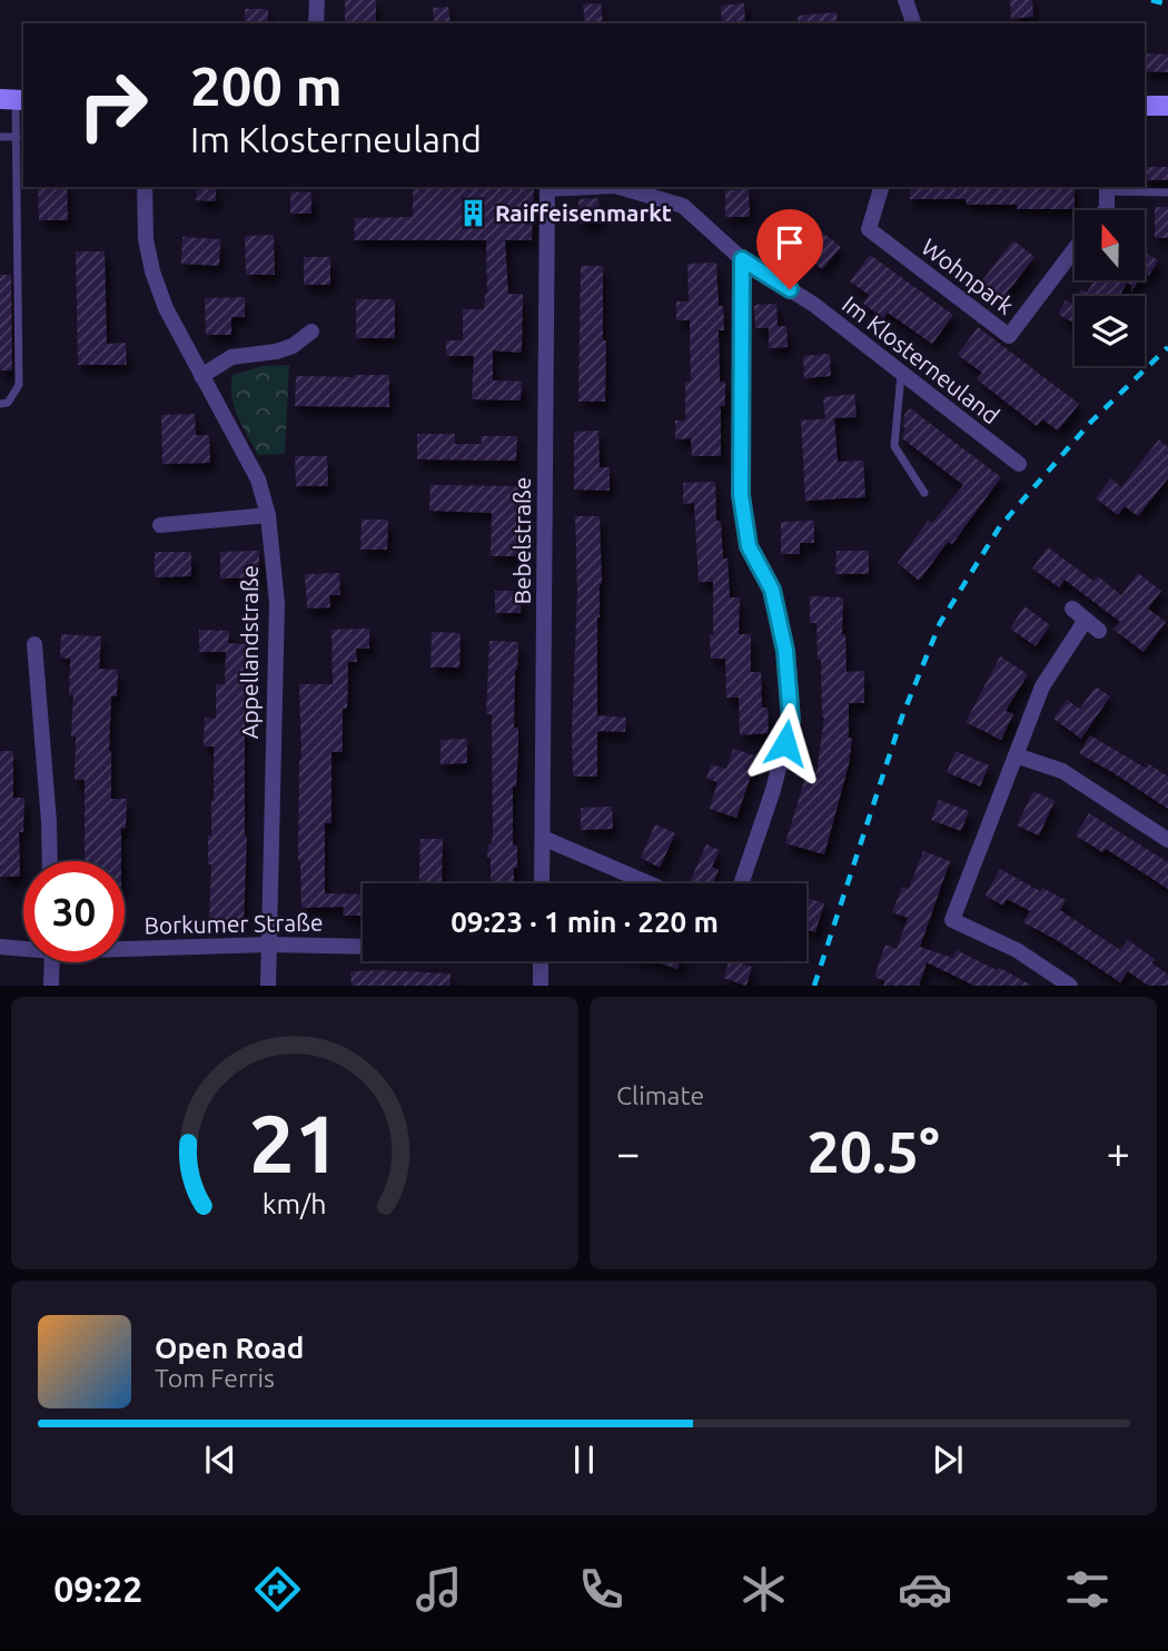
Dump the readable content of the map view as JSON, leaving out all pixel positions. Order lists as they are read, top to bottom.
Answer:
{
  "streets": {
    "street": [
      "Wohnpark",
      "Im Klosterneuland",
      "Bebelstraße",
      "Appellandstraße",
      "Borkumer Straße"
    ]
  },
  "crossings": [
    ["Appellandstraße", "Borkumer Straße"]
  ],
  "places": {
    "building": ["Raiffeisenmarkt"]
  },
  "north": "top",
  "page": {
    "turn": ["200 m", "Im Klosterneuland"],
    "limit": "30",
    "trip": "09:23 · 1 min · 220 m",
    "tile": "Climate",
    "heat": ["−", "20.5°", "+"],
    "song": ["Open Road", "Tom Ferris"],
    "tabs": "09:22",
    "gauge": ["21", "km/h"]
  }
}
